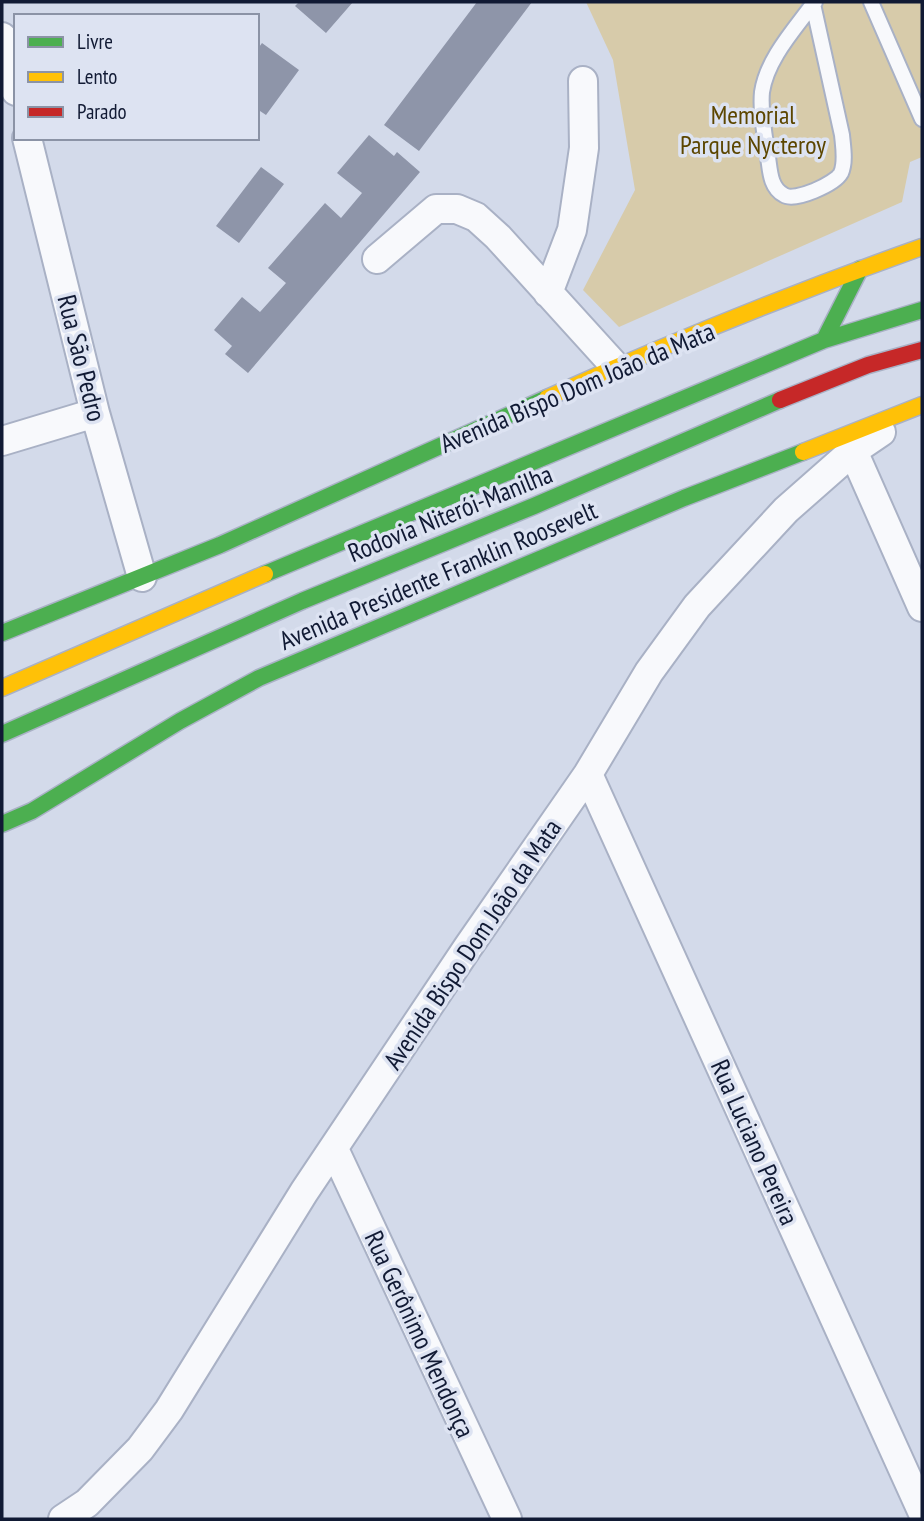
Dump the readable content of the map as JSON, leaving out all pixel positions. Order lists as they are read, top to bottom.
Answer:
{
  "streets": {
    "main road": ["Avenida Bispo Dom João da Mata", "Rodovia Niterói-Manilha", "Avenida Presidente Franklin Roosevelt"],
    "street": ["Rua São Pedro", "Rua Luciano Pereira", "Rua Gerônimo Mendonça"]
  },
  "crossings": [
    ["Rua São Pedro", "Avenida Bispo Dom João da Mata"],
    ["Avenida Bispo Dom João da Mata", "Avenida Presidente Franklin Roosevelt"],
    ["Avenida Bispo Dom João da Mata", "Rua Luciano Pereira"],
    ["Avenida Bispo Dom João da Mata", "Rua Gerônimo Mendonça"]
  ],
  "parks": ["Memorial Parque Nycteroy"],
  "legend": ["Livre", "Lento", "Parado"]
}
